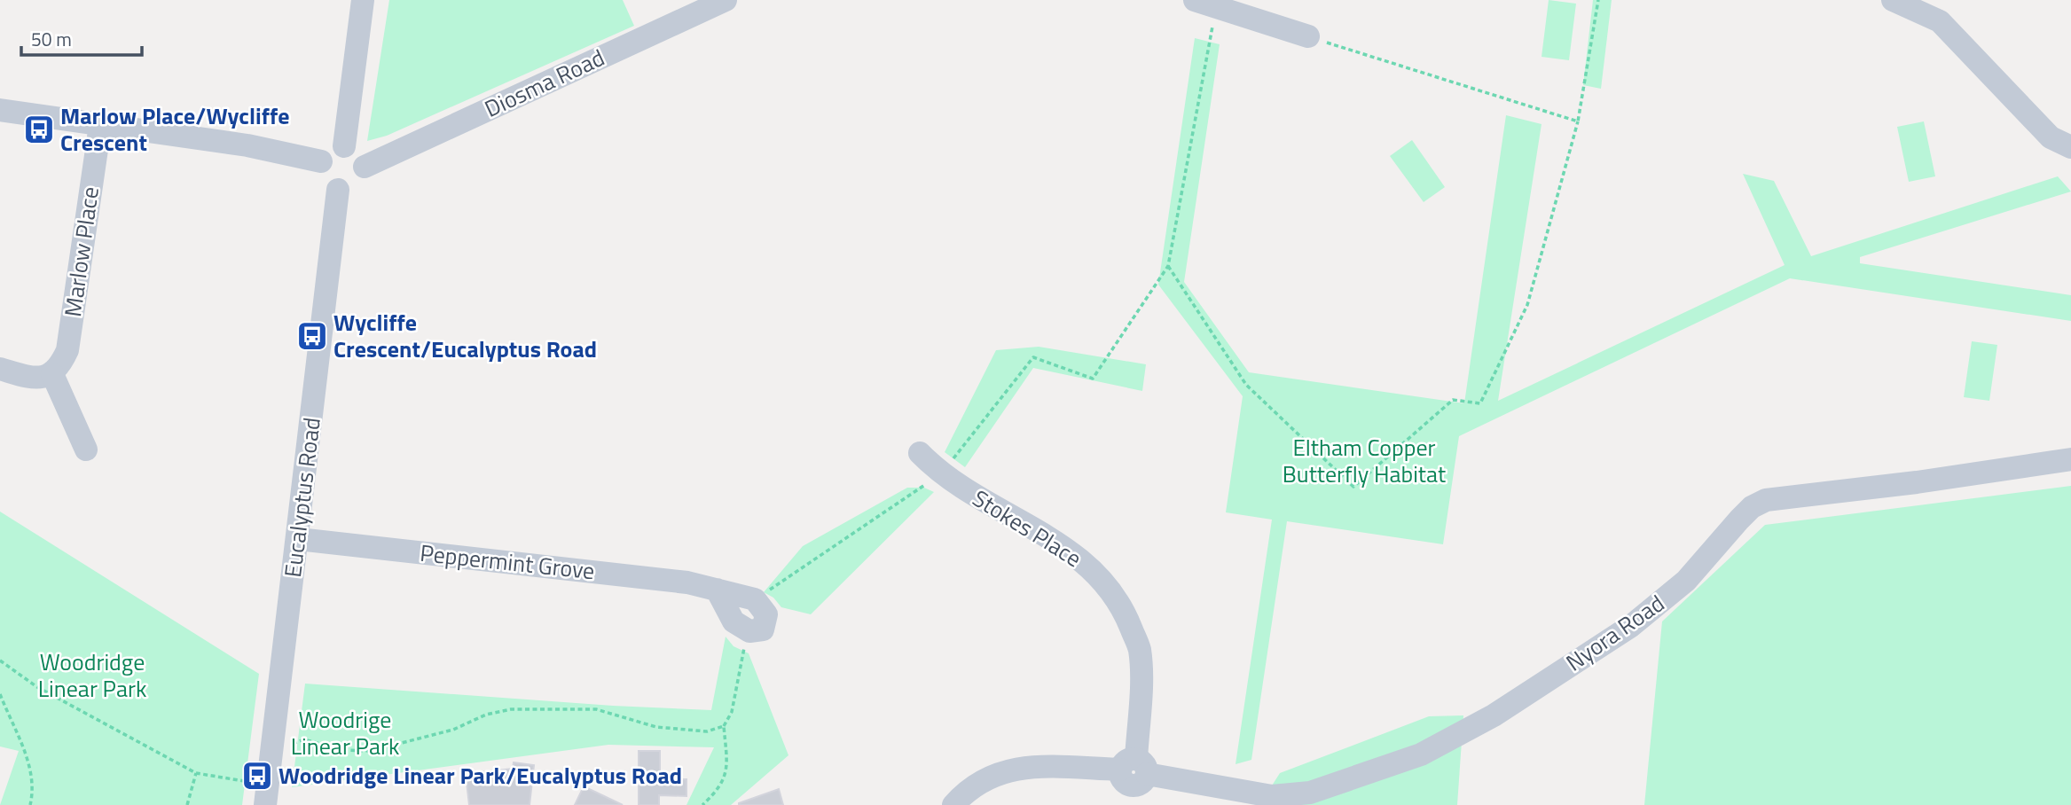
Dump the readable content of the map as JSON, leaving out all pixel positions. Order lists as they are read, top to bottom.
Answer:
{
  "streets": {
    "street": [
      "Diosma Road",
      "Marlow Place",
      "Eucalyptus Road",
      "Stokes Place",
      "Peppermint Grove",
      "Nyora Road"
    ]
  },
  "crossings": [
    ["Diosma Road", "Eucalyptus Road"],
    ["Eucalyptus Road", "Peppermint Grove"],
    ["Stokes Place", "Nyora Road"]
  ],
  "parks": ["Eltham Copper Butterfly Habitat", "Woodridge Linear Park", "Woodrige Linear Park"],
  "places": {
    "bus stop": ["Marlow Place/Wycliffe Crescent", "Wycliffe Crescent/Eucalyptus Road", "Woodridge Linear Park/Eucalyptus Road"]
  },
  "scale_bar": "50 m"
}
